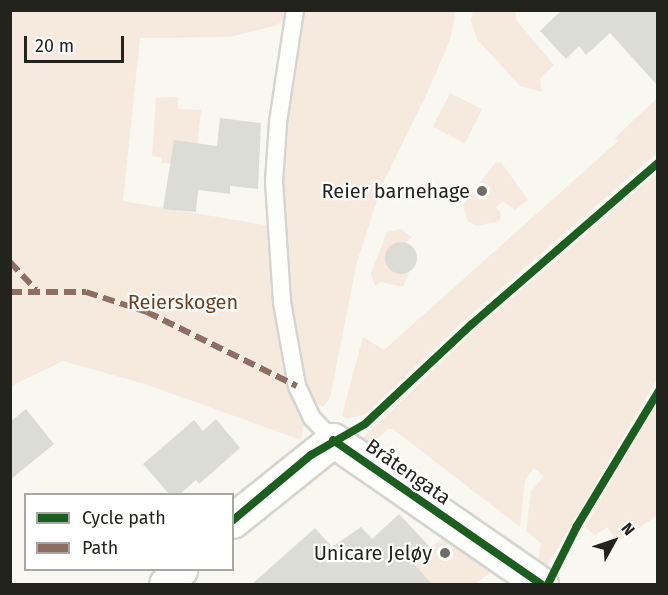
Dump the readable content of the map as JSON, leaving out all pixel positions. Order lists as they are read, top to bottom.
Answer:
{
  "streets": {
    "street": ["Bråtengata"]
  },
  "parks": ["Reierskogen"],
  "places": ["Reier barnehage", "Unicare Jeløy"],
  "legend": ["Cycle path", "Path"],
  "scale_bar": "20 m",
  "north": "top right"
}
